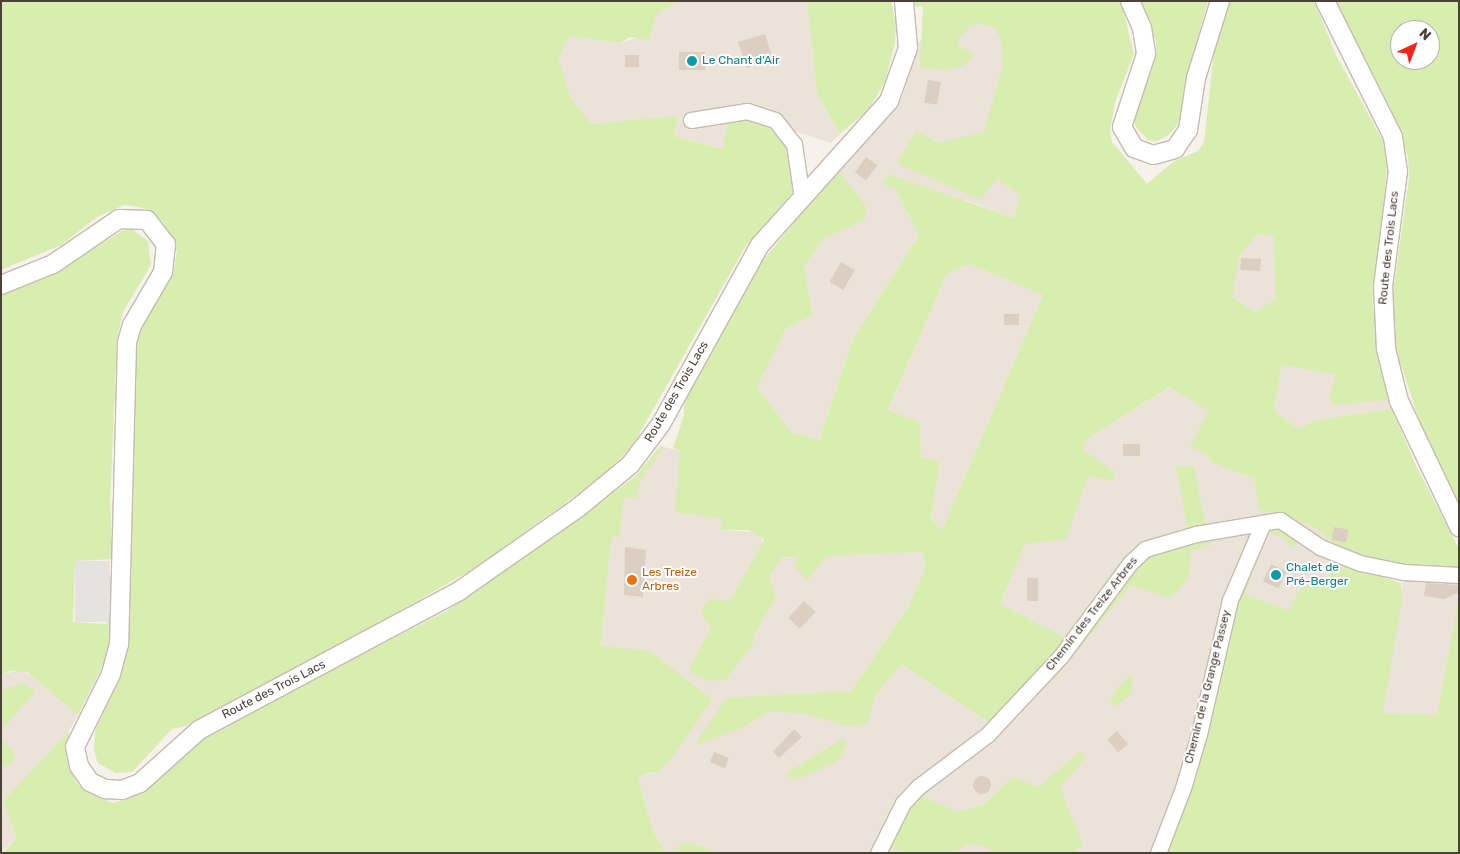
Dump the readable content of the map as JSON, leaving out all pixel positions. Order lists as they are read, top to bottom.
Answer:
{
  "streets": {
    "street": ["Route des Trois Lacs", "Chemin des Treize Arbres", "Chemin de la Grange Passey"]
  },
  "crossings": [
    ["Chemin des Treize Arbres", "Chemin de la Grange Passey"]
  ],
  "places": ["Le Chant d'Air", "Chalet de Pré-Berger", "Les Treize Arbres"],
  "north": "top right"
}
